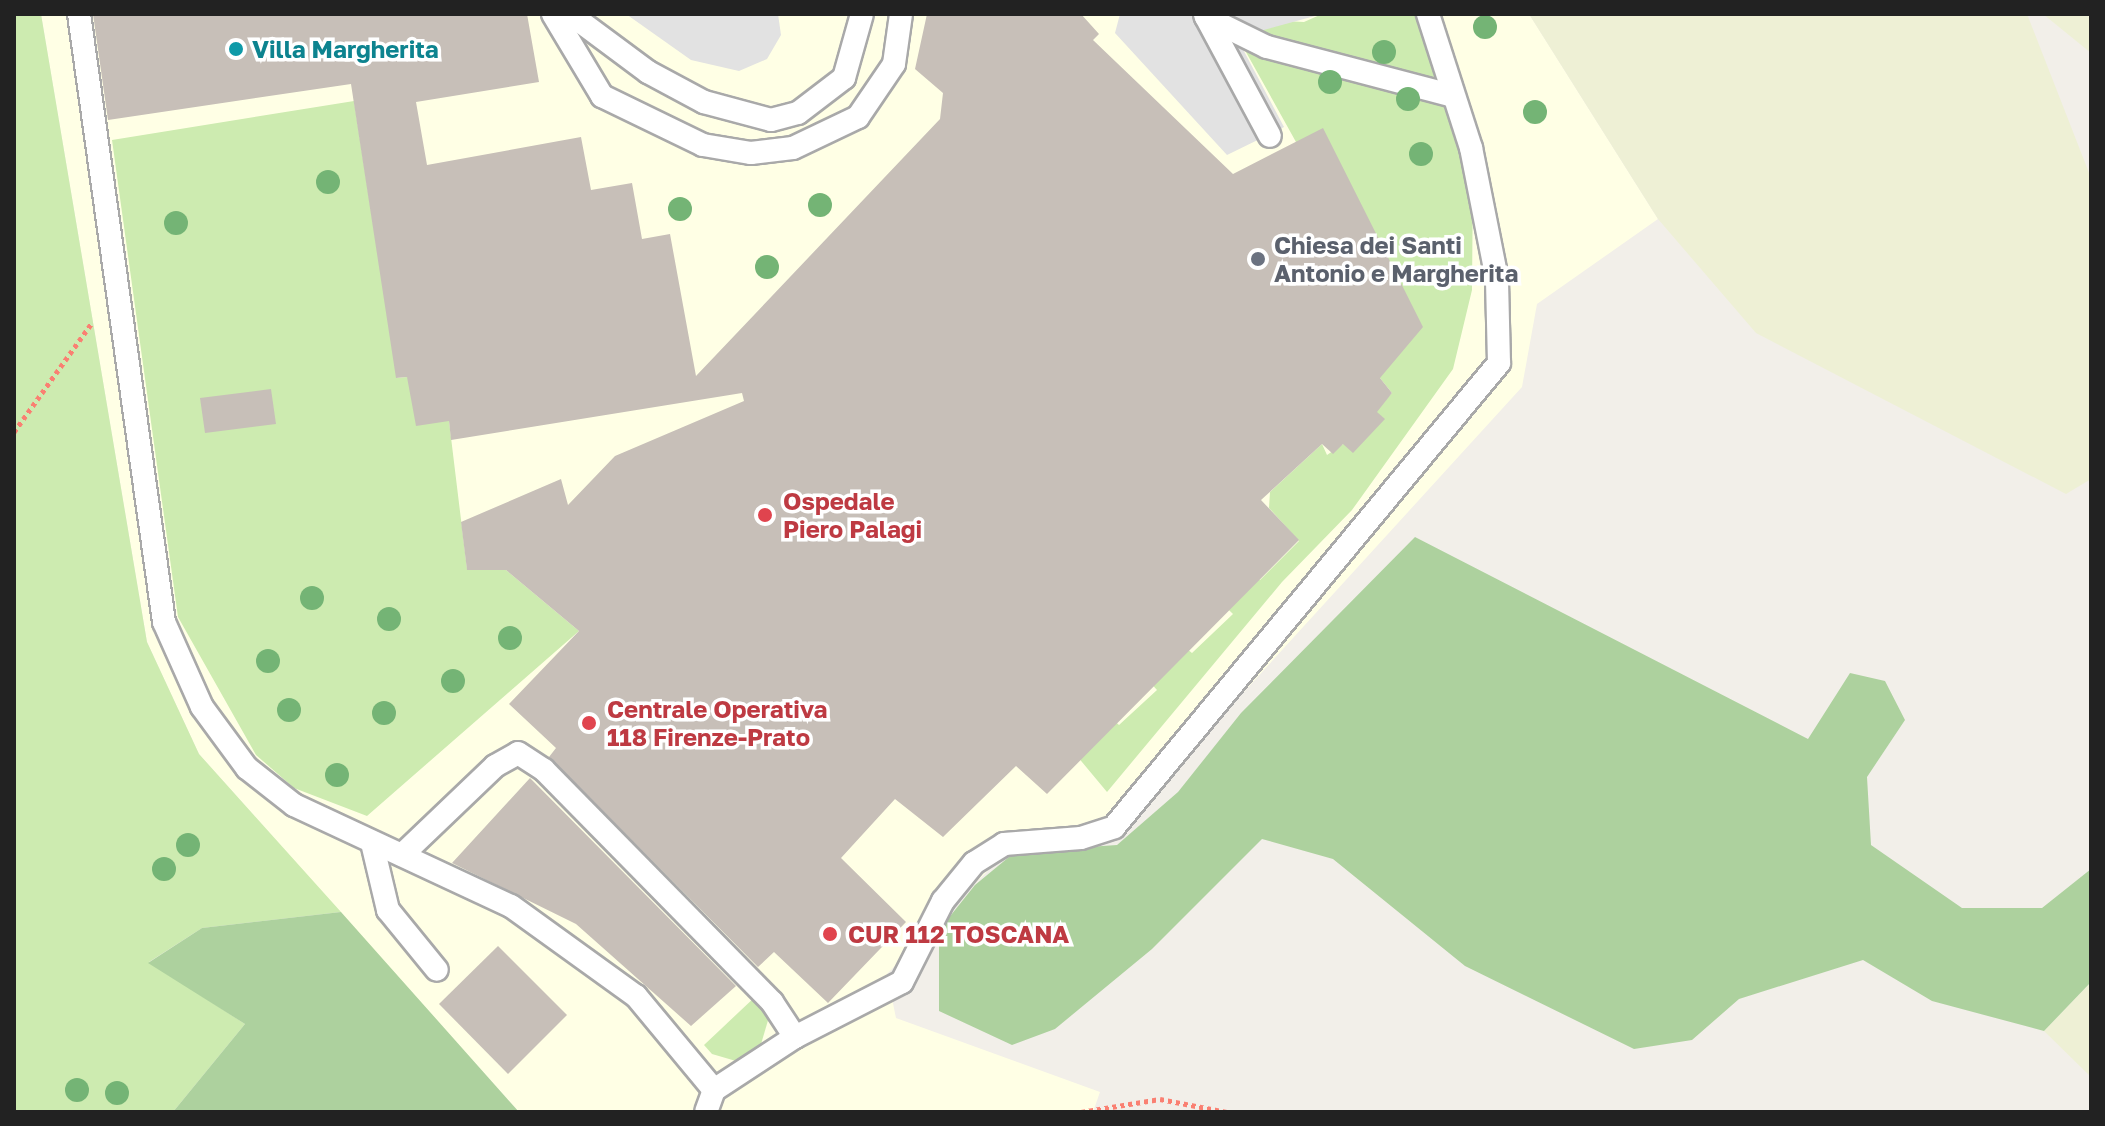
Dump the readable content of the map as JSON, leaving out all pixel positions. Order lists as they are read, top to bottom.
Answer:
{
  "places": [
    "Villa Margherita",
    "Chiesa dei Santi Antonio e Margherita",
    "Ospedale Piero Palagi",
    "Centrale Operativa 118 Firenze-Prato",
    "CUR 112 TOSCANA"
  ]
}
